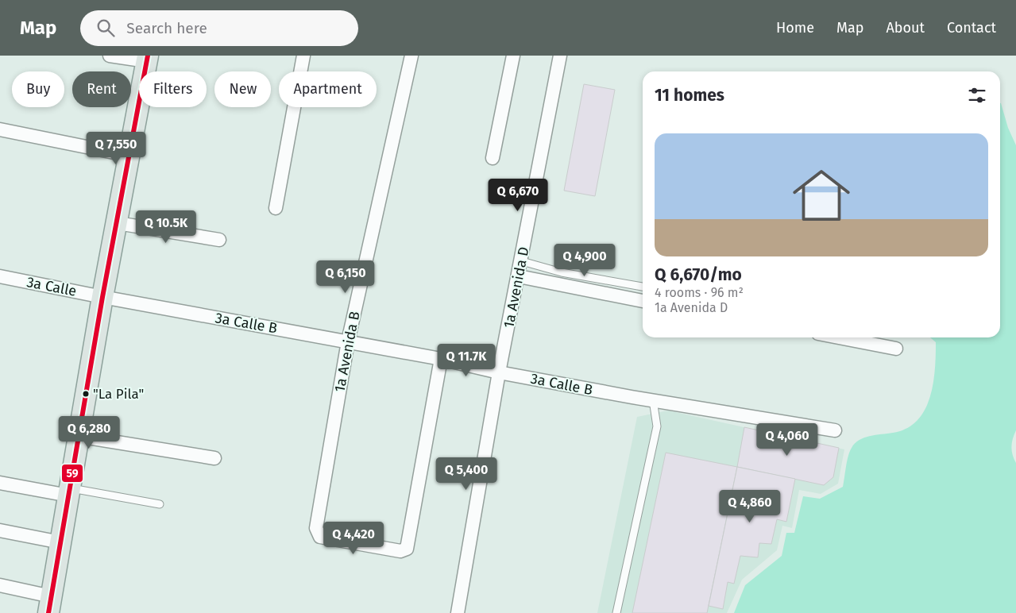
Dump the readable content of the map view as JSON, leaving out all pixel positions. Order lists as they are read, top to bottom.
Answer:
{
  "streets": {
    "street": [
      "3a Calle",
      "1a Avenida D",
      "3a Calle B",
      "1a Avenida B"
    ]
  },
  "crossings": [
    ["3a Calle", "3a Calle B"],
    ["1a Avenida D", "3a Calle B"],
    ["3a Calle B", "1a Avenida B"]
  ],
  "places": ["\"La Pila\""],
  "lines": ["transit line 59"],
  "page": {
    "header": "Map",
    "search": "Search here",
    "nav": [
      "Home",
      "Map",
      "About",
      "Contact"
    ],
    "chip": [
      "Buy",
      "Rent",
      "Filters",
      "New",
      "Apartment"
    ],
    "heading": "11 homes",
    "list": [
      {
        "name": "Q 6,670/mo",
        "note": "4 rooms · 96 m² · 1a Avenida D"
      }
    ],
    "price": [
      "Q 7,550",
      "Q 6,670",
      "Q 10.5K",
      "Q 4,900",
      "Q 6,150",
      "Q 11.7K",
      "Q 6,280",
      "Q 4,060",
      "Q 5,400",
      "Q 4,860",
      "Q 4,420"
    ]
  }
}
